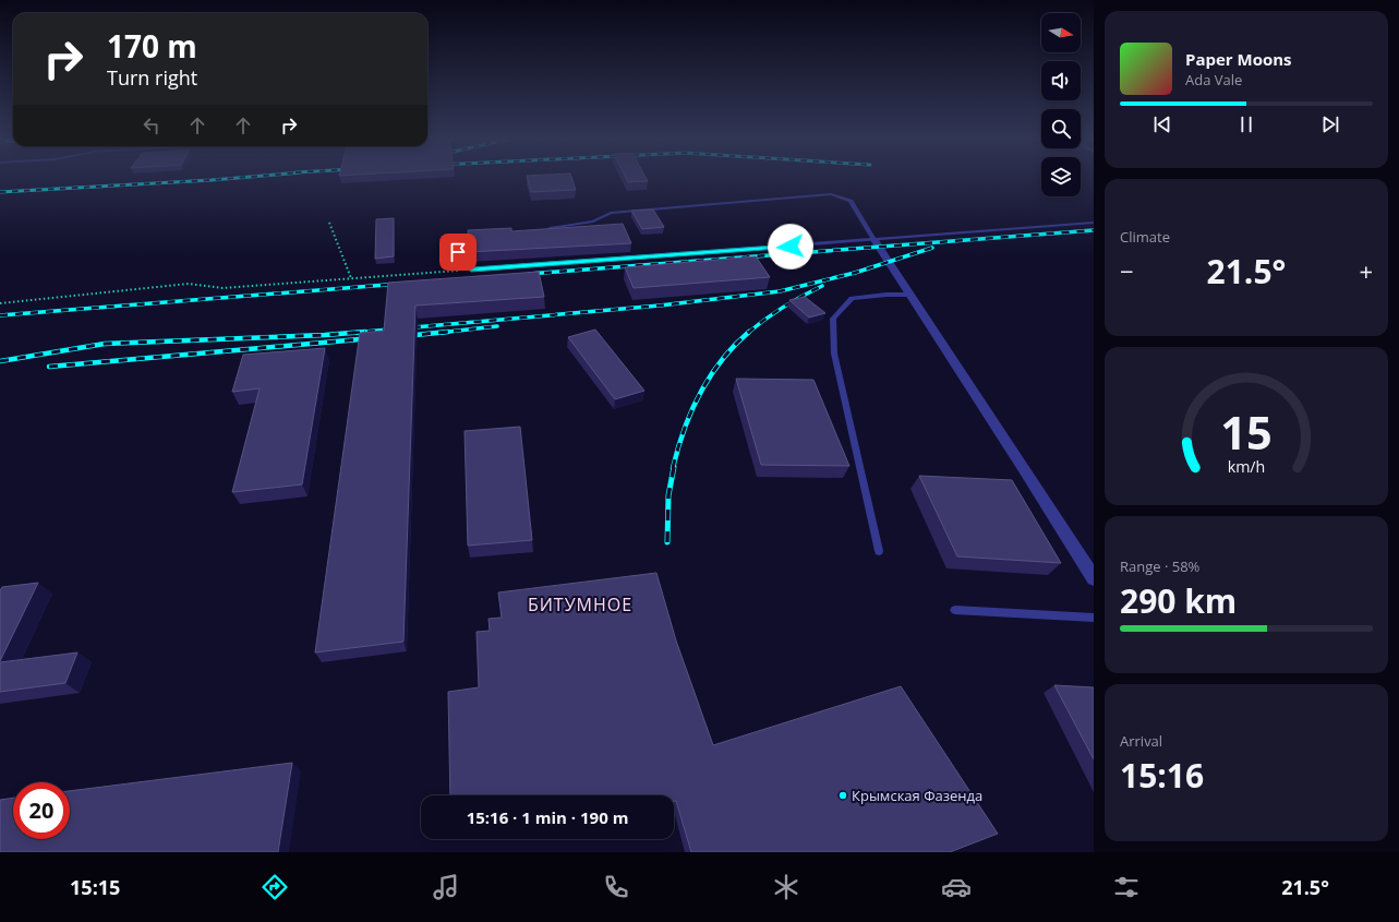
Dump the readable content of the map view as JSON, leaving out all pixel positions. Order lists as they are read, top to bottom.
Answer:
{
  "districts": ["БИТУМНОЕ"],
  "places": ["Крымская Фазенда"],
  "north": "right",
  "page": {
    "turn": ["170 m", "Turn right"],
    "song": ["Paper Moons", "Ada Vale"],
    "tile": [
      "Climate",
      ["Range · 58%", "290 km"],
      ["Arrival", "15:16"]
    ],
    "heat": ["−", "21.5°", "+"],
    "limit": "20",
    "trip": "15:16 · 1 min · 190 m",
    "tabs": ["15:15", "21.5°"],
    "gauge": ["15", "km/h"]
  }
}
